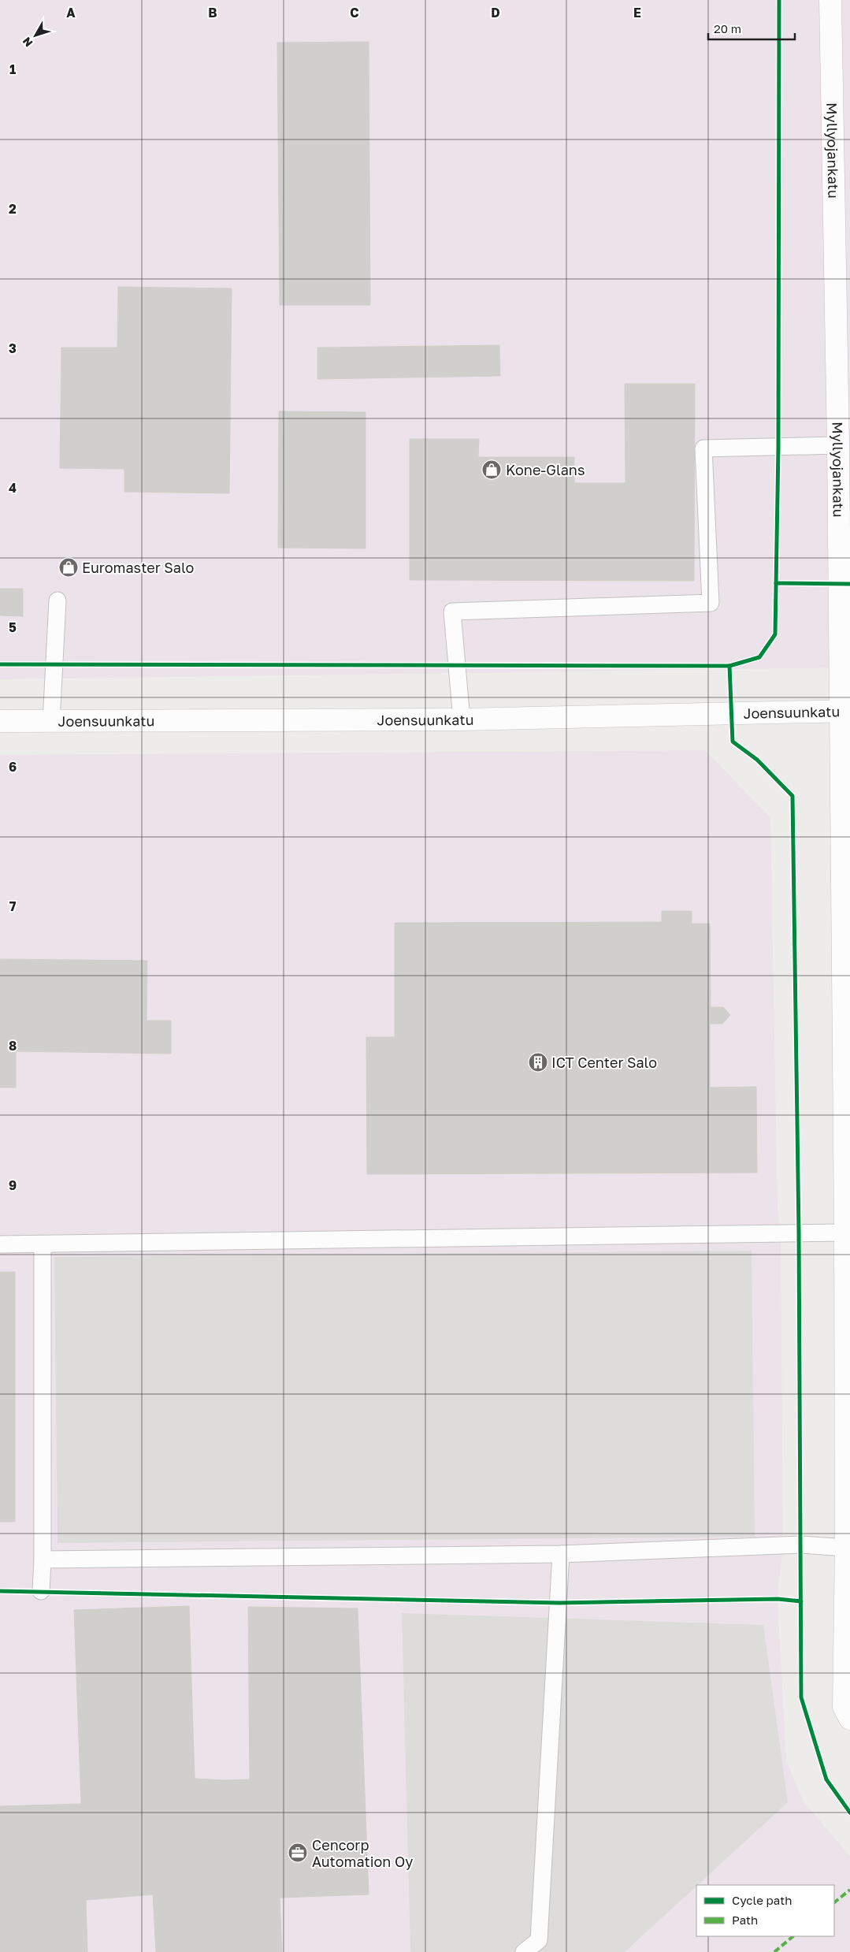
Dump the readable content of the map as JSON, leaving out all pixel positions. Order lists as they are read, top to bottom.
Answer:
{
  "streets": {
    "street": ["Myllyojankatu", "Joensuunkatu"]
  },
  "crossings": [
    ["Myllyojankatu", "Joensuunkatu"]
  ],
  "places": {
    "shop": ["Kone-Glans", "Euromaster Salo"],
    "building": ["ICT Center Salo"],
    "office": ["Cencorp Automation Oy"]
  },
  "legend": ["Cycle path", "Path"],
  "scale_bar": "20 m",
  "north": "bottom left",
  "grid": {
    "columns": [
      "A",
      "B",
      "C",
      "D",
      "E"
    ],
    "rows": [
      "1",
      "2",
      "3",
      "4",
      "5",
      "6",
      "7",
      "8",
      "9"
    ]
  }
}
